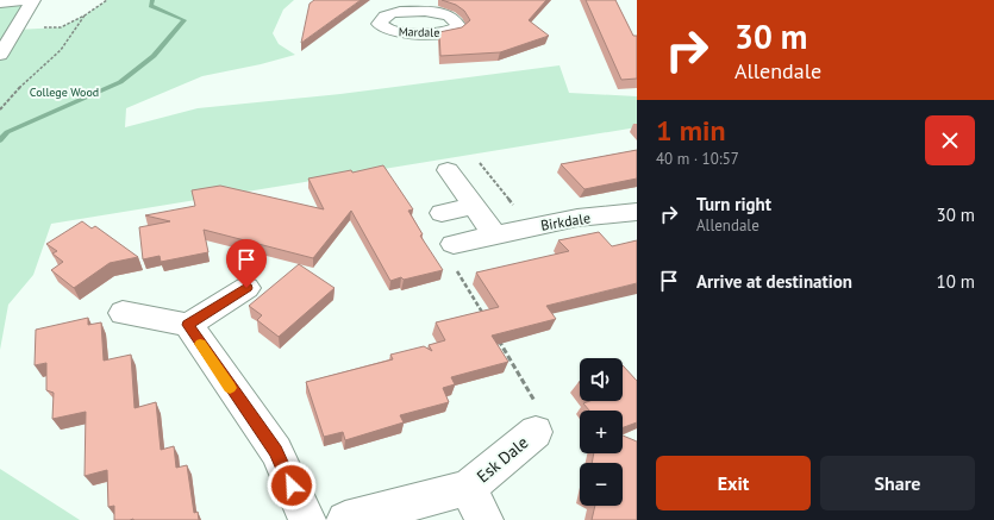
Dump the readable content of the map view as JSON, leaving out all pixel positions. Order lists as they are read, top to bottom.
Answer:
{
  "streets": {
    "street": ["Birkdale", "Esk Dale"]
  },
  "parks": ["College Wood"],
  "page": {
    "turn": ["30 m", "Allendale"],
    "heading": ["1 min", "40 m · 10:57"],
    "list": [
      {
        "name": "Turn right",
        "note": "Allendale",
        "value": "30 m"
      },
      {
        "name": "Arrive at destination",
        "value": "10 m"
      }
    ],
    "map_buttons": ["+", "−"],
    "buttons": ["Exit", "Share"]
  }
}
